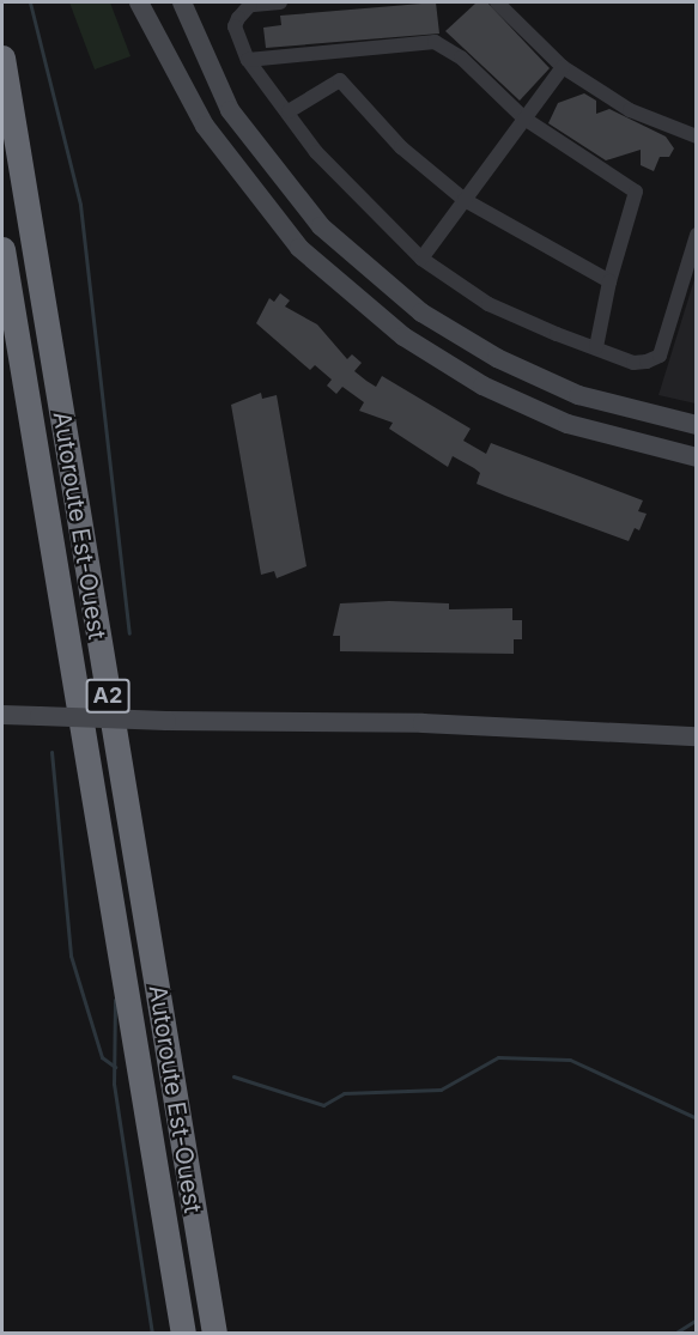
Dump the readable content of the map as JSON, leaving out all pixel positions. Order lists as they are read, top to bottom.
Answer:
{
  "streets": {
    "highway": ["Autoroute Est-Ouest", "A2"]
  }
}
